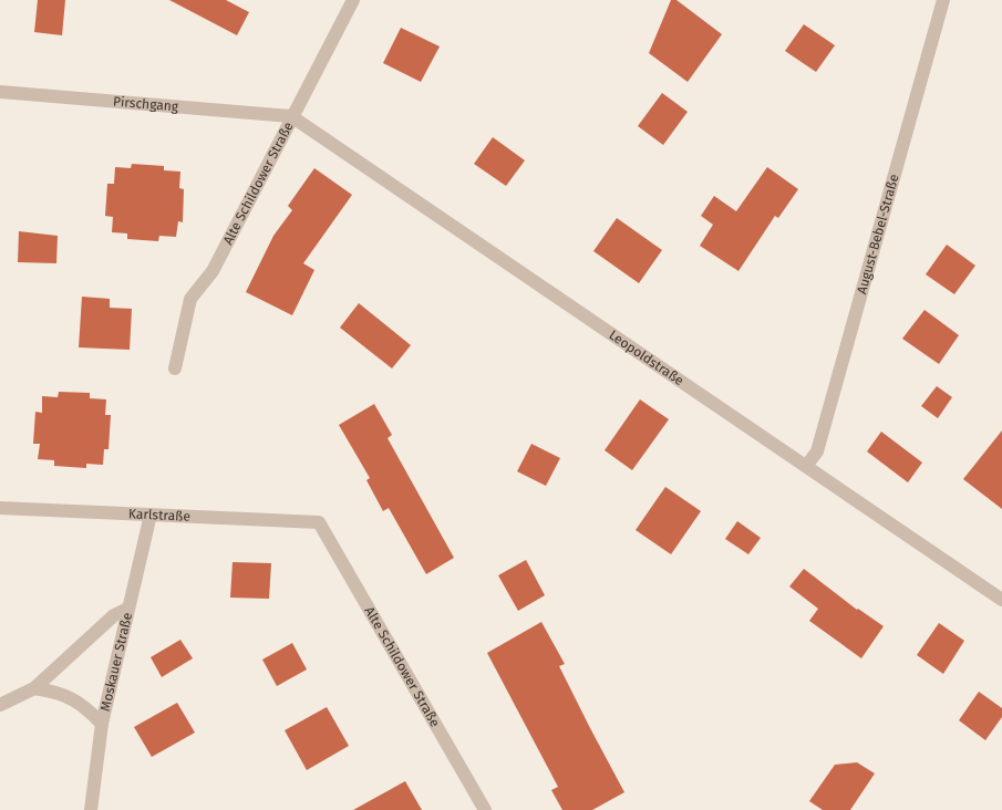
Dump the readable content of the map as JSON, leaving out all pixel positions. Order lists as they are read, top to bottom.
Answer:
{
  "streets": {
    "street": [
      "Pirschgang",
      "Alte Schildower Straße",
      "August-Bebel-Straße",
      "Leopoldstraße",
      "Karlstraße",
      "Moskauer Straße"
    ]
  },
  "crossings": [
    ["Pirschgang", "Alte Schildower Straße"],
    ["Pirschgang", "Leopoldstraße"],
    ["Alte Schildower Straße", "Leopoldstraße"],
    ["Alte Schildower Straße", "Karlstraße"],
    ["August-Bebel-Straße", "Leopoldstraße"],
    ["Karlstraße", "Moskauer Straße"]
  ]
}
